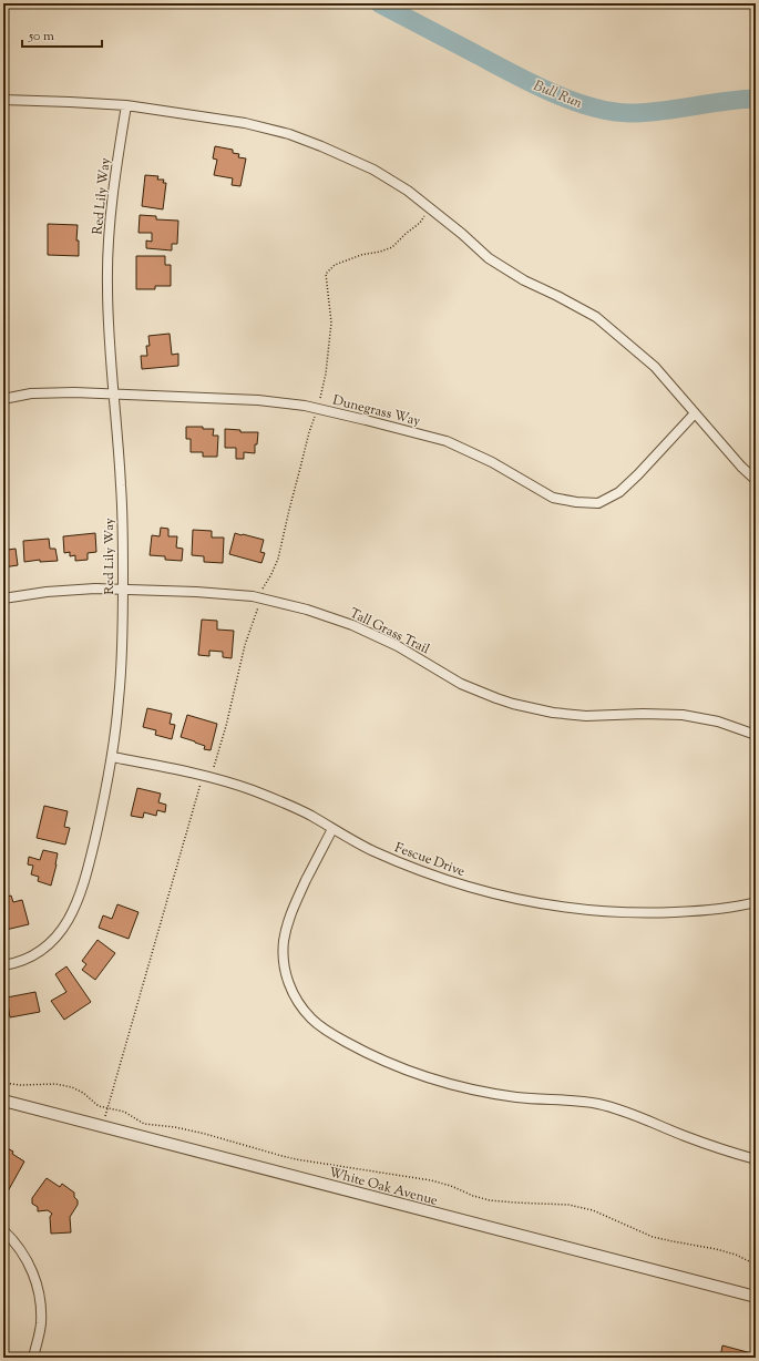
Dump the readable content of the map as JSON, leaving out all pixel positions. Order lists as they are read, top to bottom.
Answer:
{
  "streets": {
    "street": [
      "Red Lily Way",
      "Dunegrass Way",
      "Tall Grass Trail",
      "Fescue Drive",
      "White Oak Avenue"
    ]
  },
  "crossings": [
    ["Red Lily Way", "Dunegrass Way"],
    ["Red Lily Way", "Tall Grass Trail"],
    ["Red Lily Way", "Fescue Drive"]
  ],
  "water": ["Bull Run"],
  "scale_bar": "50 m"
}
